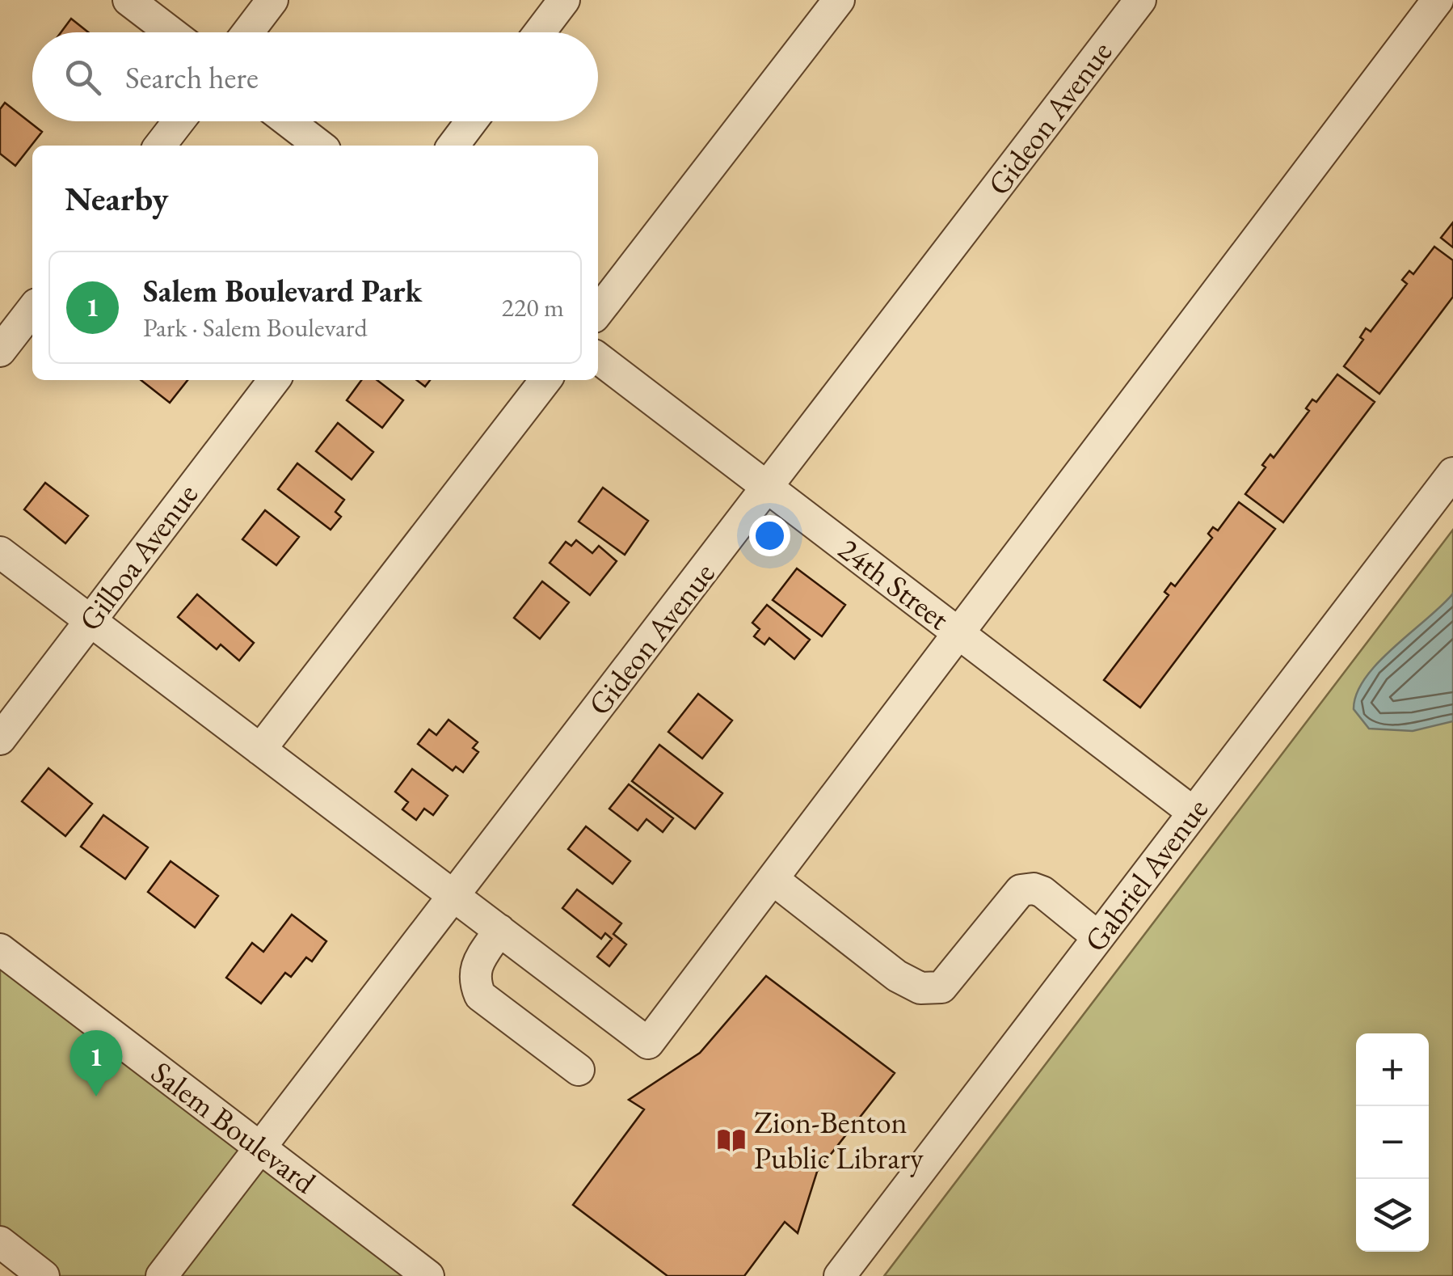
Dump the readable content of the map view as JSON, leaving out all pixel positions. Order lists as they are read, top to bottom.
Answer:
{
  "streets": {
    "street": [
      "Gideon Avenue",
      "Gilboa Avenue",
      "24th Street",
      "Gabriel Avenue",
      "Salem Boulevard"
    ]
  },
  "crossings": [
    ["Gideon Avenue", "24th Street"],
    ["Gideon Avenue", "Salem Boulevard"],
    ["24th Street", "Gabriel Avenue"]
  ],
  "places": {
    "library": ["Zion-Benton Public Library"]
  },
  "page": {
    "search": "Search here",
    "heading": "Nearby",
    "list": [
      {
        "mark": "1",
        "name": "Salem Boulevard Park",
        "note": "Park · Salem Boulevard",
        "value": "220 m"
      }
    ],
    "pins": "1",
    "map_buttons": ["+", "−"]
  }
}
